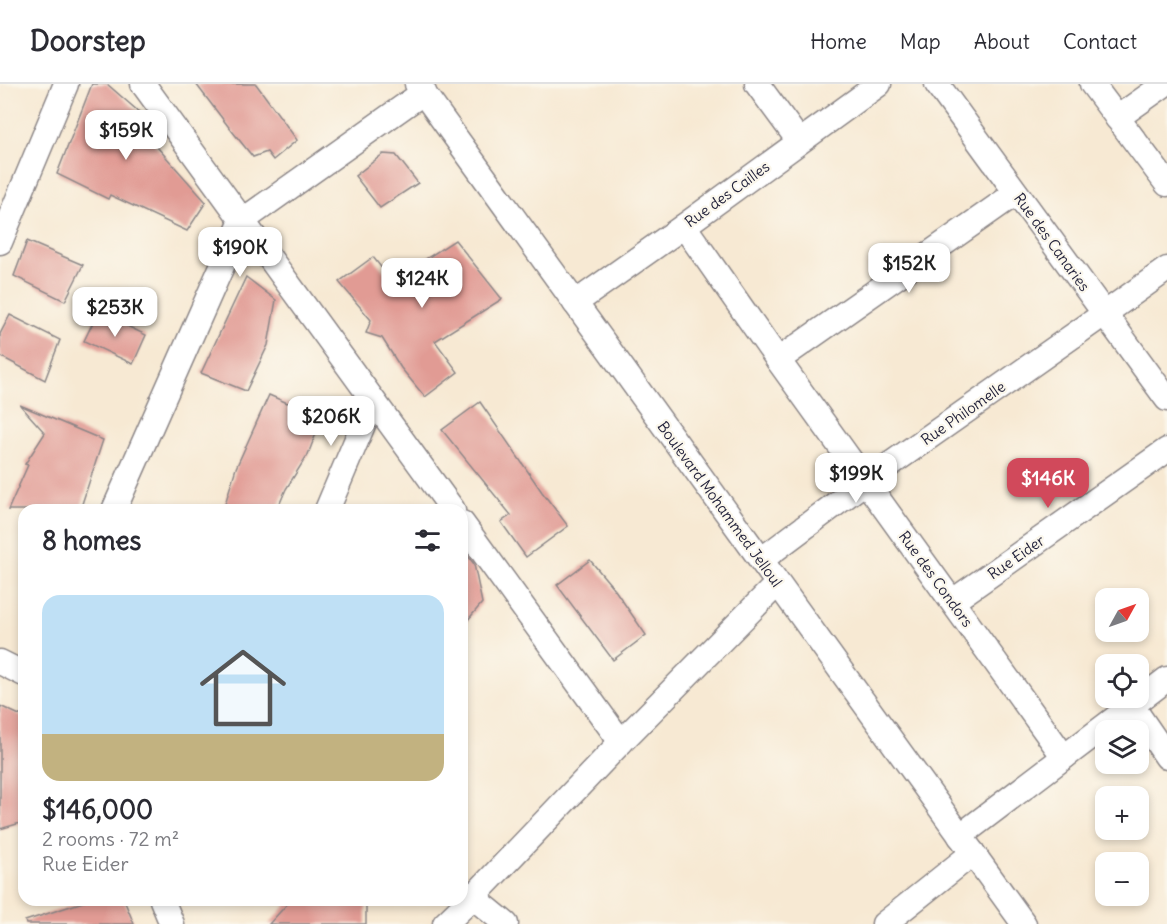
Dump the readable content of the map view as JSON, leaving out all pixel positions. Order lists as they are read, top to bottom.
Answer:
{
  "streets": {
    "street": [
      "Rue des Cailles",
      "Rue des Canaries",
      "Rue Philomelle",
      "Boulevard Mohammed Jelloul",
      "Rue Eider",
      "Rue des Condors"
    ]
  },
  "crossings": [
    ["Rue des Cailles", "Boulevard Mohammed Jelloul"],
    ["Rue des Cailles", "Rue des Condors"],
    ["Rue des Canaries", "Rue Philomelle"],
    ["Rue Philomelle", "Boulevard Mohammed Jelloul"],
    ["Rue Philomelle", "Rue des Condors"],
    ["Rue Eider", "Rue des Condors"]
  ],
  "north": "top right",
  "page": {
    "header": "Doorstep",
    "nav": [
      "Home",
      "Map",
      "About",
      "Contact"
    ],
    "price": [
      "$159K",
      "$190K",
      "$152K",
      "$124K",
      "$253K",
      "$206K",
      "$199K",
      "$146K"
    ],
    "heading": "8 homes",
    "list": [
      {
        "name": "$146,000",
        "note": "2 rooms · 72 m² · Rue Eider"
      }
    ],
    "map_buttons": ["+", "−"]
  }
}
